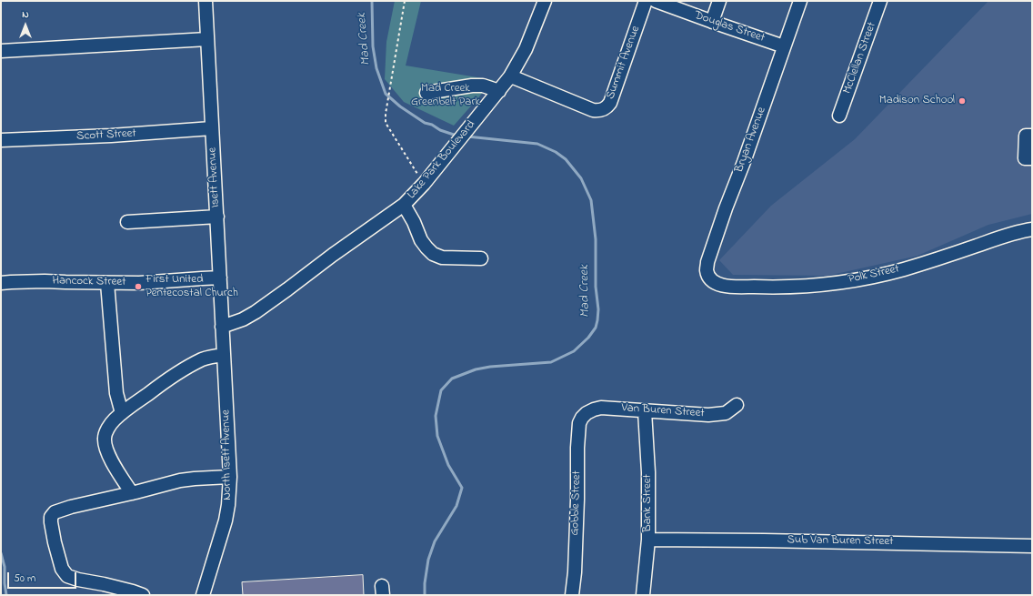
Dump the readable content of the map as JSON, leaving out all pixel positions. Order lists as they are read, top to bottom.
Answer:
{
  "streets": {
    "street": [
      "Douglas Street",
      "McClellan Street",
      "Summit Avenue",
      "Scott Street",
      "Bryan Avenue",
      "Lake Park Boulevard",
      "Isett Avenue",
      "Polk Street",
      "Hancock Street",
      "Van Buren Street",
      "North Isett Avenue",
      "Gobble Street",
      "Bank Street",
      "Sub Van Buren Street"
    ]
  },
  "crossings": [
    ["Douglas Street", "Bryan Avenue"],
    ["Summit Avenue", "Lake Park Boulevard"],
    ["Scott Street", "Isett Avenue"],
    ["Bryan Avenue", "Polk Street"],
    ["Lake Park Boulevard", "Isett Avenue"],
    ["Isett Avenue", "Hancock Street"],
    ["Isett Avenue", "North Isett Avenue"],
    ["Van Buren Street", "Gobble Street"],
    ["Van Buren Street", "Bank Street"],
    ["Bank Street", "Sub Van Buren Street"]
  ],
  "water": ["Mad Creek"],
  "parks": ["Mad Creek Greenbelt Park"],
  "places": ["Madison School", "First United Pentecostal Church"],
  "scale_bar": "50 m",
  "north": "top"
}
